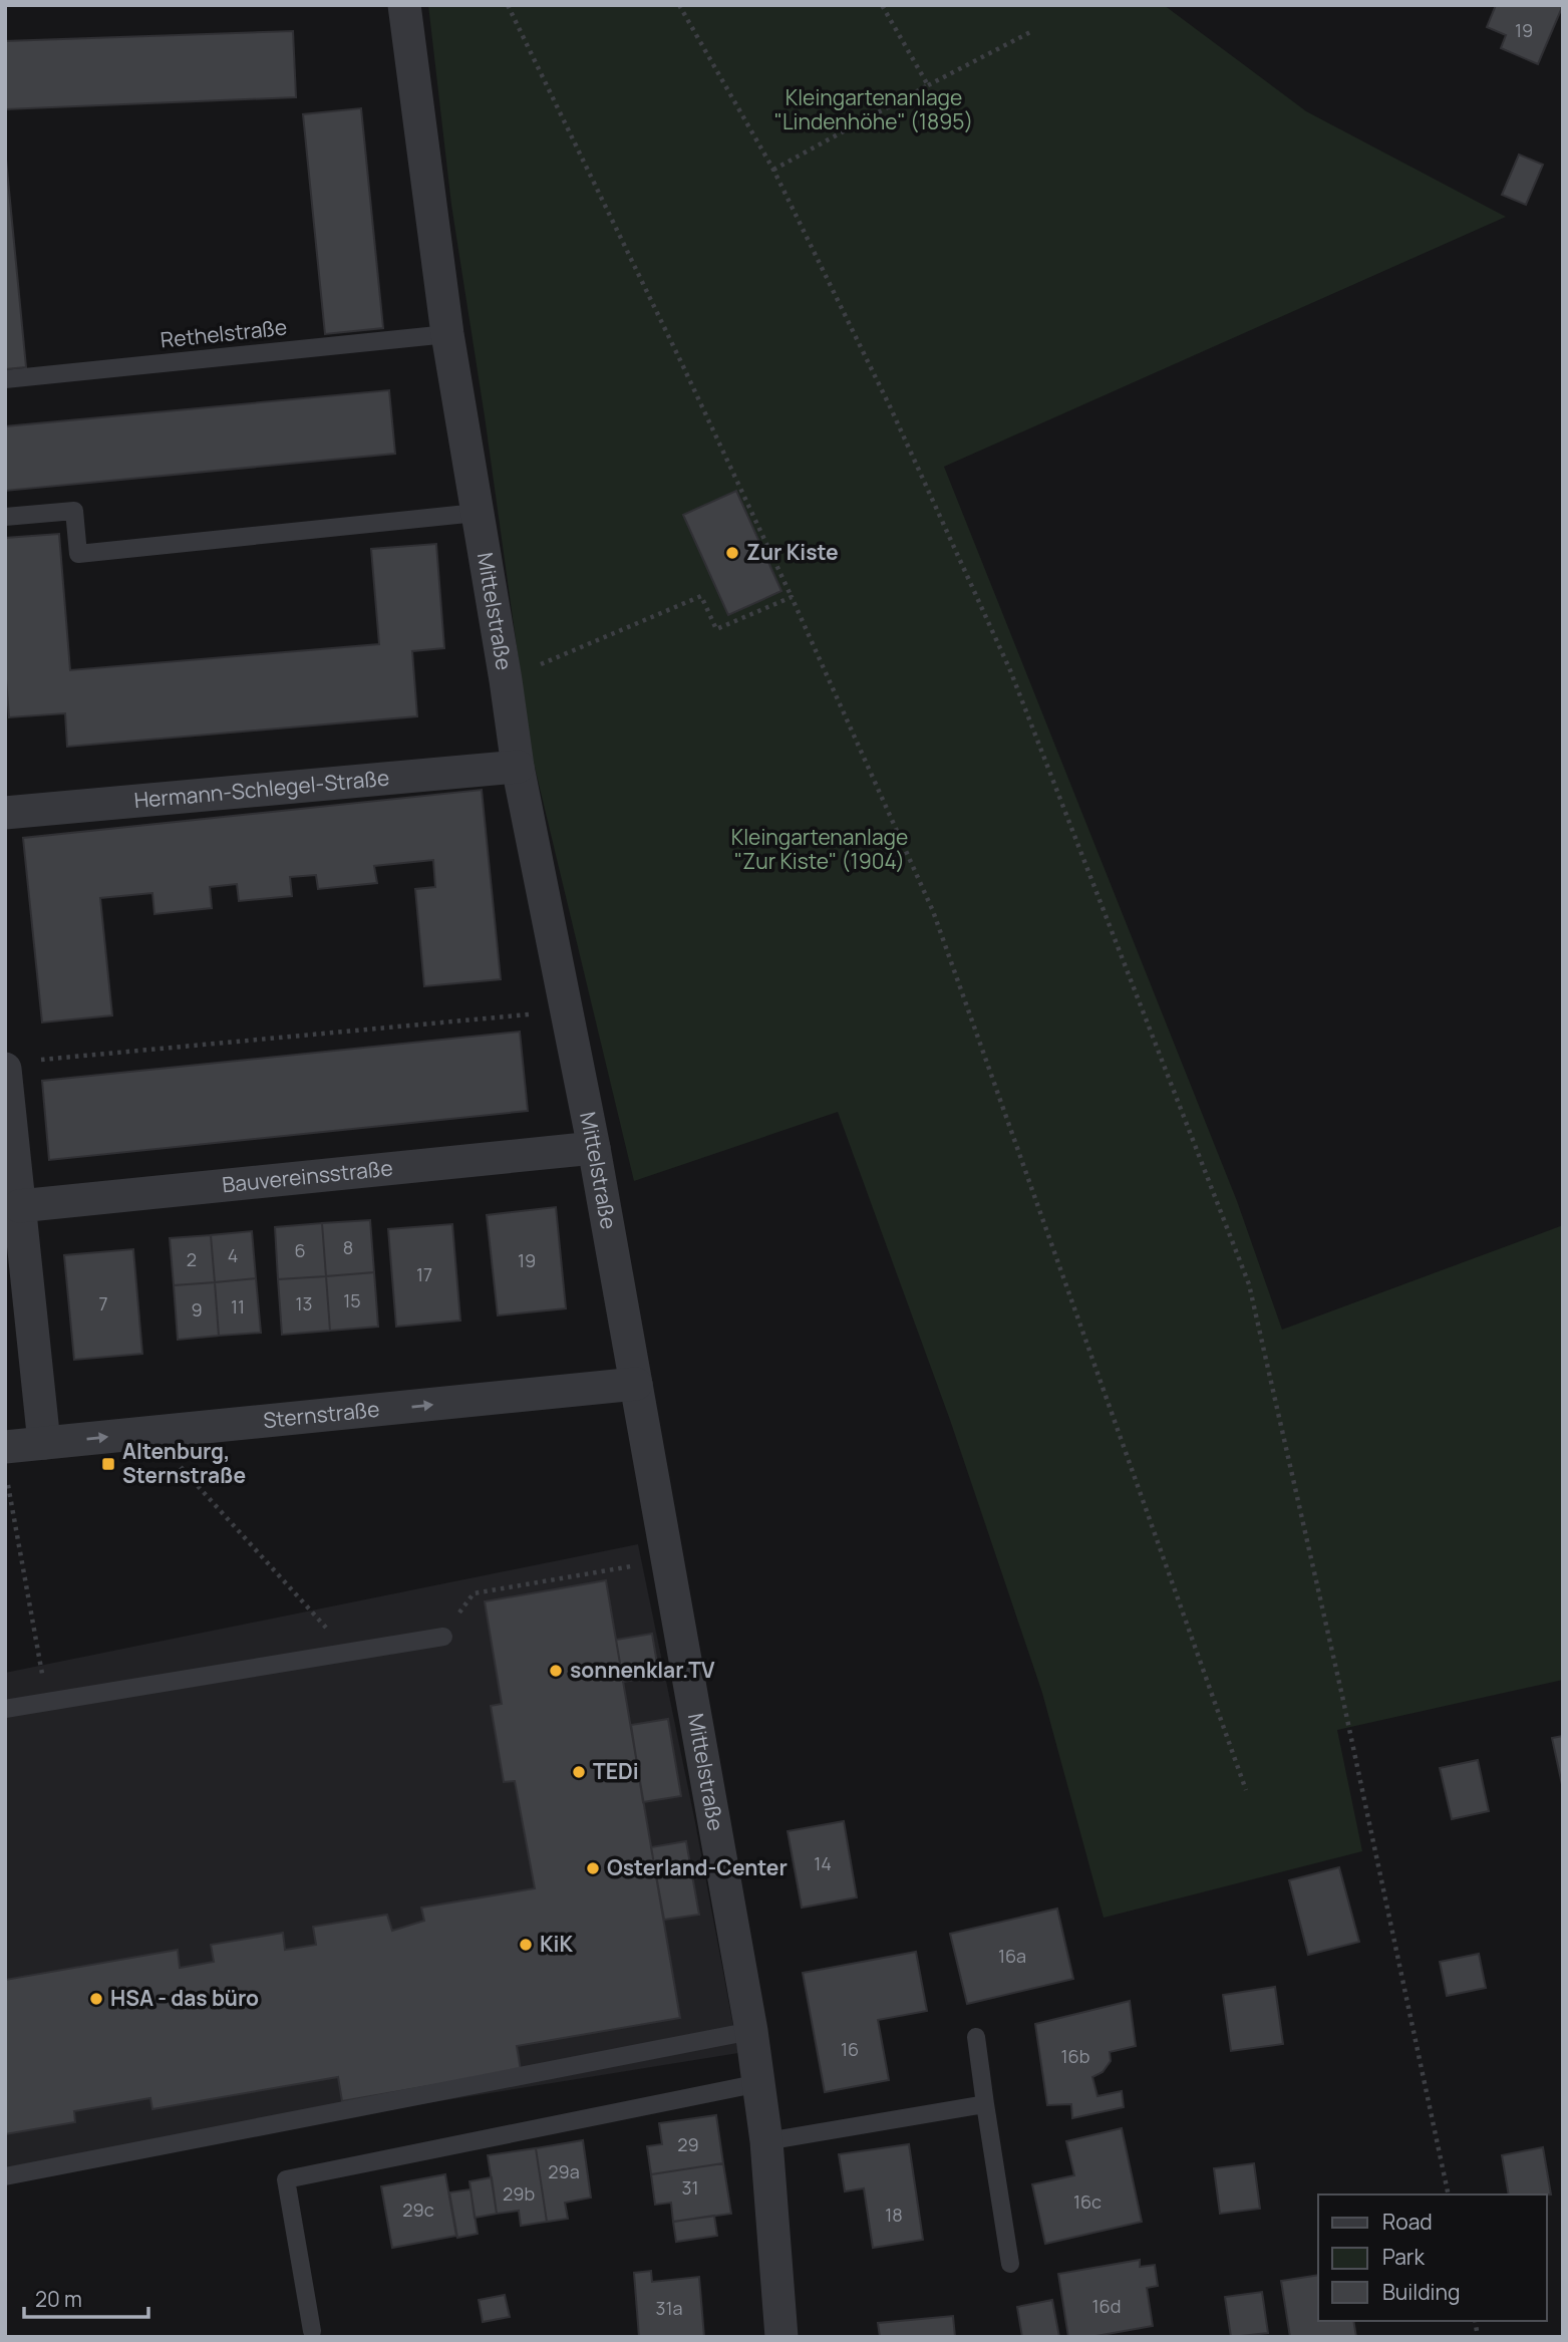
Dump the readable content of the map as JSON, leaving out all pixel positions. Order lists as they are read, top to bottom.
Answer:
{
  "streets": {
    "street": [
      "Mittelstraße",
      "Hermann-Schlegel-Straße",
      "Bauvereinsstraße",
      "Sternstraße"
    ],
    "lane": ["Rethelstraße"]
  },
  "crossings": [
    ["Rethelstraße", "Mittelstraße"],
    ["Mittelstraße", "Hermann-Schlegel-Straße"],
    ["Mittelstraße", "Bauvereinsstraße"],
    ["Mittelstraße", "Sternstraße"]
  ],
  "one_way": ["Sternstraße"],
  "parks": ["Kleingartenanlage \"Lindenhöhe\" (1895)", "Kleingartenanlage \"Zur Kiste\" (1904)"],
  "places": {
    "other": [
      "Zur Kiste",
      "sonnenklar.TV",
      "TEDi",
      "Osterland-Center",
      "KiK",
      "HSA - das büro"
    ],
    "transit": ["Altenburg, Sternstraße"]
  },
  "house_numbers": [
    "19",
    "8",
    "6",
    "4",
    "2",
    "19",
    "17",
    "15",
    "7",
    "13",
    "11",
    "9",
    "14",
    "16a",
    "16",
    "16b",
    "29",
    "29a",
    "31",
    "29b",
    "16c",
    "29c",
    "18",
    "16d",
    "31a"
  ],
  "legend": ["Road", "Park", "Building"],
  "scale_bar": "20 m"
}
